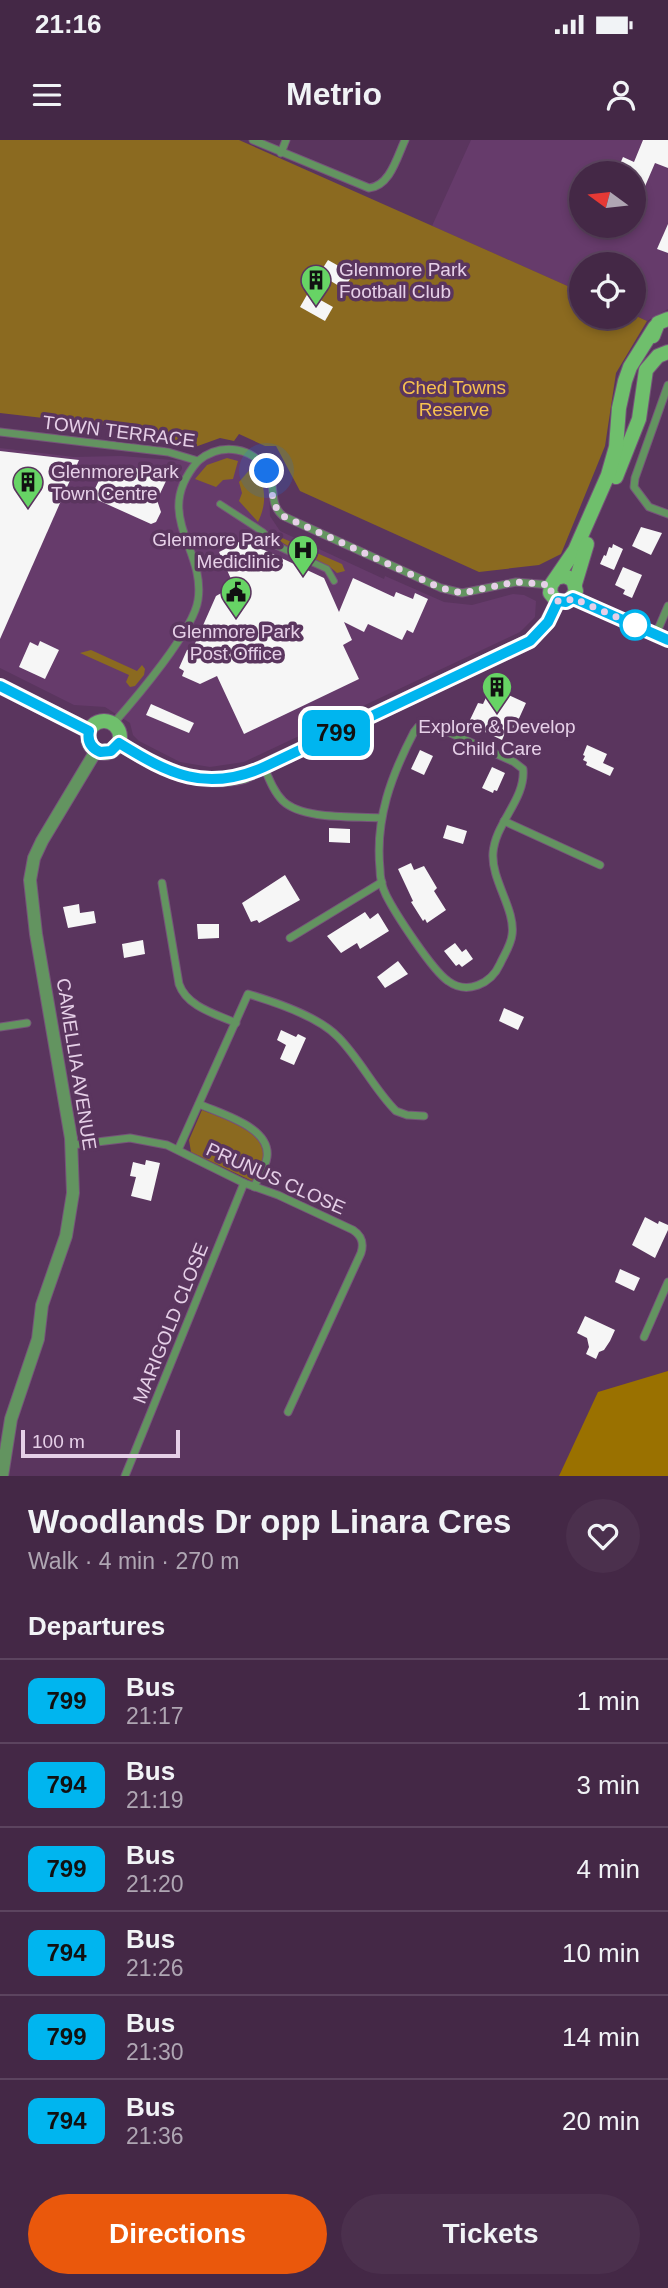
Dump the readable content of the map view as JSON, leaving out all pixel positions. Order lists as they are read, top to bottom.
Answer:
{
  "streets": {
    "street": [
      "TOWN TERRACE",
      "CAMELLIA AVENUE",
      "PRUNUS CLOSE",
      "MARIGOLD CLOSE"
    ]
  },
  "crossings": [
    ["CAMELLIA AVENUE", "PRUNUS CLOSE"],
    ["PRUNUS CLOSE", "MARIGOLD CLOSE"]
  ],
  "parks": ["Ched Towns Reserve"],
  "places": {
    "building": ["Glenmore Park Football Club", "Glenmore Park Town Centre", "Explore & Develop Child Care"],
    "hospital": ["Glenmore Park Mediclinic"],
    "public building": ["Glenmore Park Post Office"]
  },
  "lines": ["bus line 799"],
  "scale_bar": "100 m",
  "north": "left",
  "page": {
    "status": "21:16",
    "header": "Metrio",
    "on_map": "799",
    "scale": "100 m",
    "heading": [
      ["Woodlands Dr opp Linara Cres", "Walk · 4 min · 270 m"],
      "Departures"
    ],
    "list": [
      {
        "mark": "799",
        "name": "Bus",
        "note": "21:17",
        "value": "1 min"
      },
      {
        "mark": "794",
        "name": "Bus",
        "note": "21:19",
        "value": "3 min"
      },
      {
        "mark": "799",
        "name": "Bus",
        "note": "21:20",
        "value": "4 min"
      },
      {
        "mark": "794",
        "name": "Bus",
        "note": "21:26",
        "value": "10 min"
      },
      {
        "mark": "799",
        "name": "Bus",
        "note": "21:30",
        "value": "14 min"
      },
      {
        "mark": "794",
        "name": "Bus",
        "note": "21:36",
        "value": "20 min"
      }
    ],
    "buttons": ["Directions", "Tickets"]
  }
}
